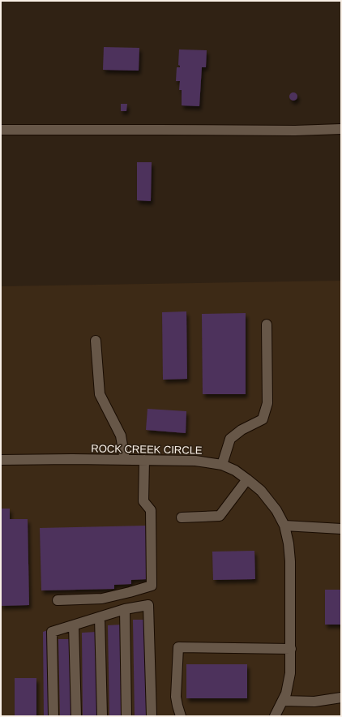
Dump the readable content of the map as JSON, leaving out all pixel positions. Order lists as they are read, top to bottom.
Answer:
{
  "streets": {
    "street": ["ROCK CREEK CIRCLE"]
  }
}
